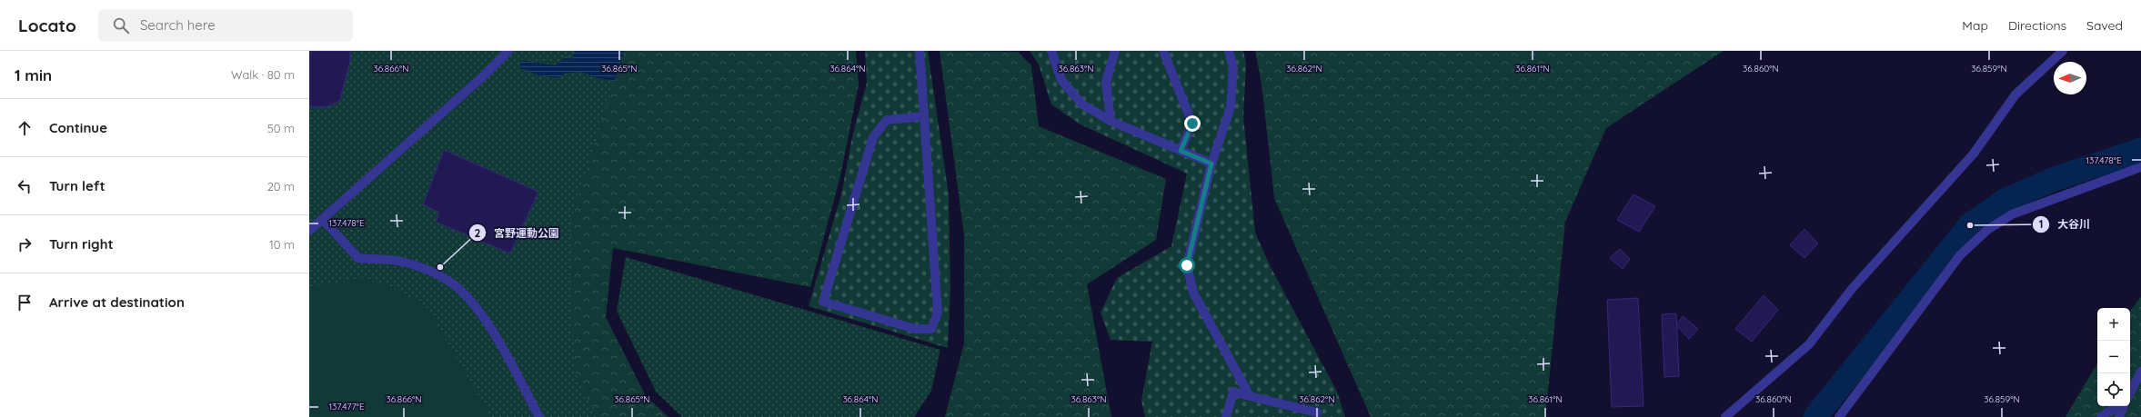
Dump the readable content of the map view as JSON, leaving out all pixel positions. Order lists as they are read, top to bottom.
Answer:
{
  "places": ["大谷川", "宮野運動公園"],
  "north": "left",
  "page": {
    "header": "Locato",
    "search": "Search here",
    "nav": ["Map", "Directions", "Saved"],
    "heading": ["1 min", "Walk · 80 m"],
    "list": [
      ["Continue", "50 m"],
      ["Turn left", "20 m"],
      ["Turn right", "10 m"],
      "Arrive at destination"
    ],
    "map_buttons": ["+", "−"]
  },
  "coordinates": [
    "36.866°N",
    "36.865°N",
    "36.864°N",
    "36.863°N",
    "36.862°N",
    "36.861°N",
    "36.860°N",
    "36.859°N",
    "137.478°E",
    "137.477°E"
  ]
}
